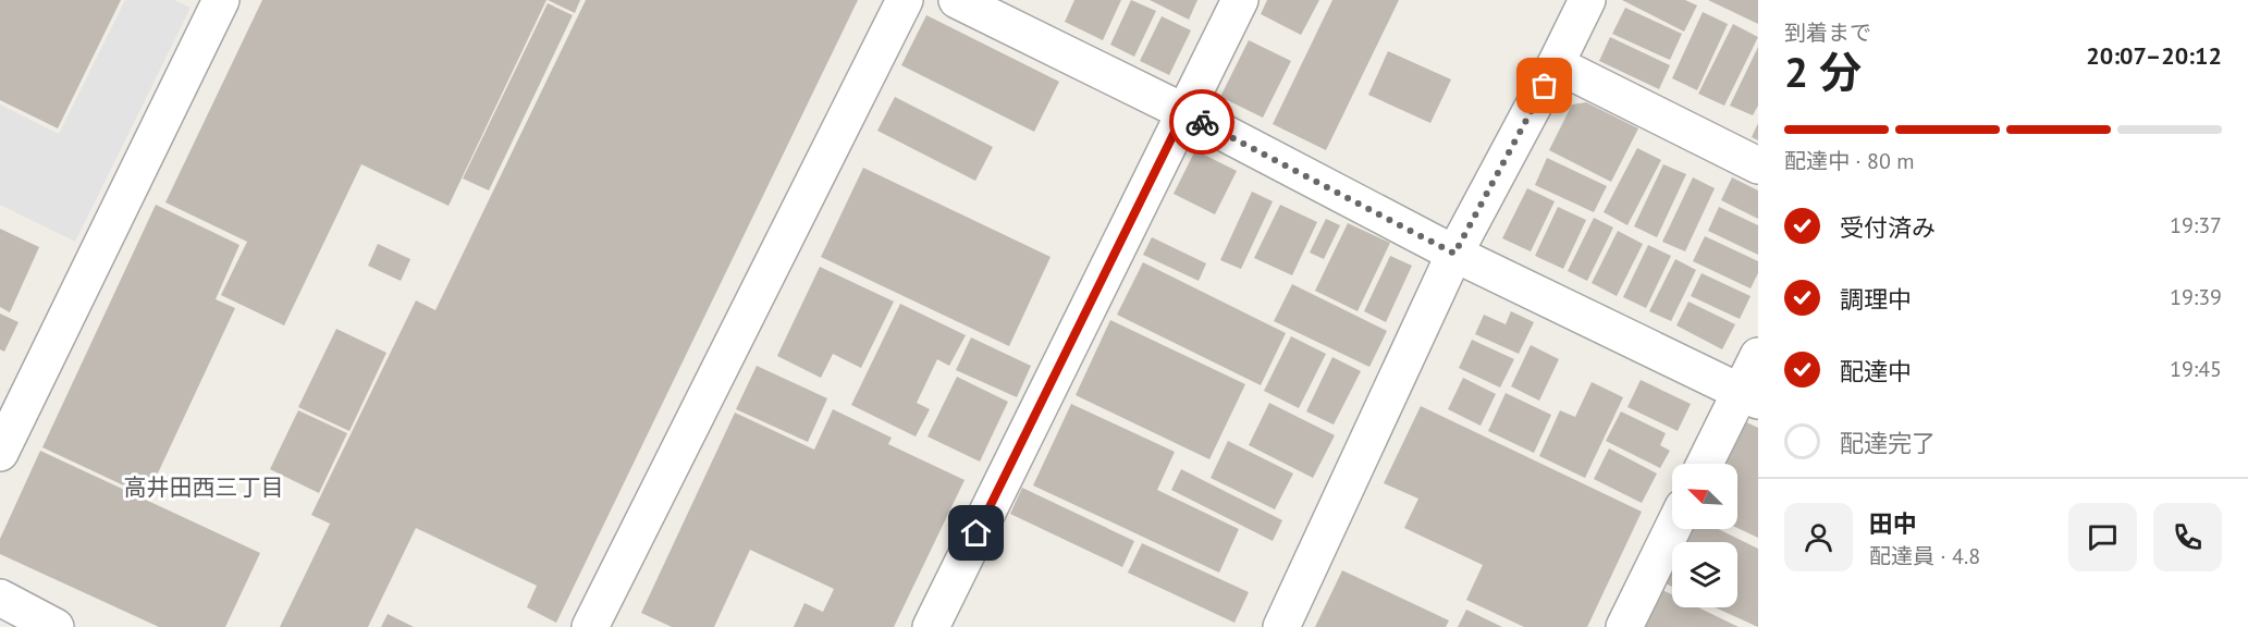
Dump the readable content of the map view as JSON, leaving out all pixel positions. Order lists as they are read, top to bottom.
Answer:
{
  "districts": ["高井田西三丁目"],
  "north": "top left",
  "page": {
    "heading": ["2 分", "到着まで", "20:07–20:12"],
    "panel": ["田中", "配達員 · 4.8"],
    "bar": "配達中 · 80 m",
    "list": [
      ["受付済み", "19:37"],
      ["調理中", "19:39"],
      ["配達中", "19:45"],
      "配達完了"
    ]
  }
}
